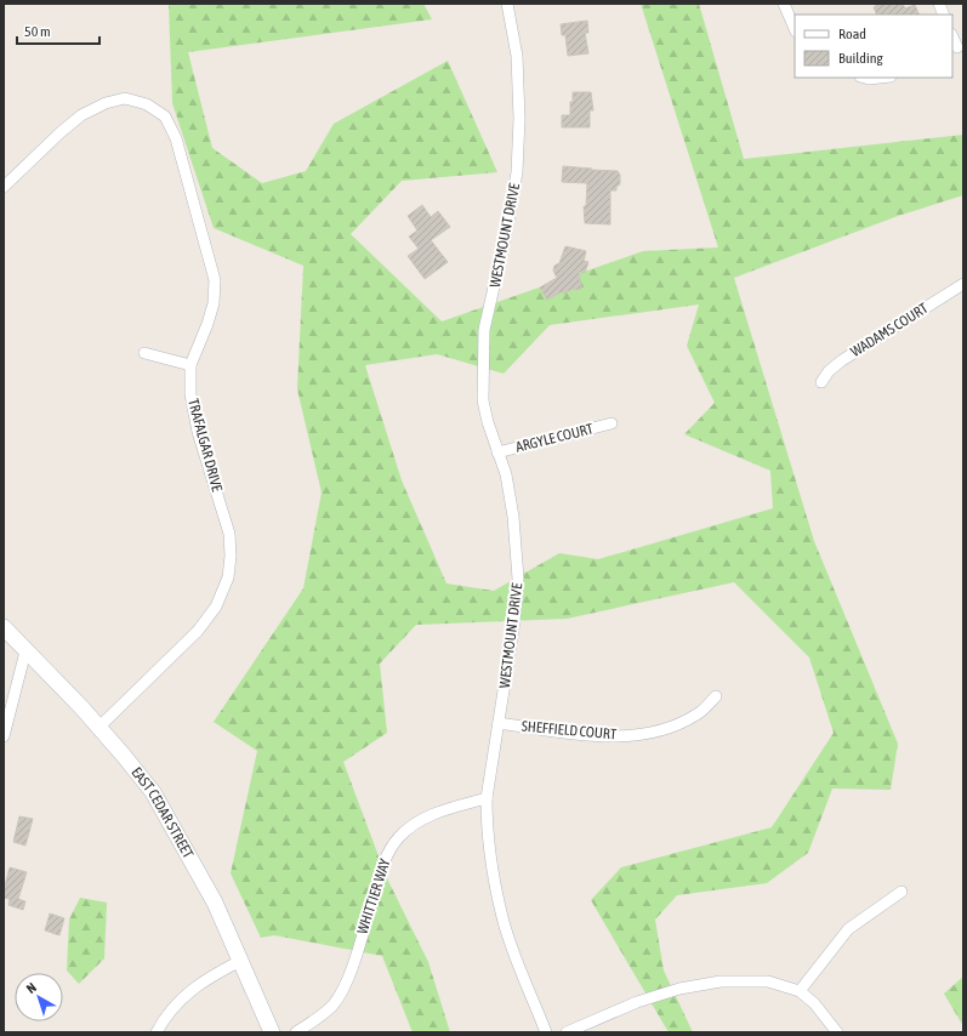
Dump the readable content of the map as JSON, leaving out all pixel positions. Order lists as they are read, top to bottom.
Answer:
{
  "streets": {
    "main road": ["EAST CEDAR STREET"],
    "street": [
      "WESTMOUNT DRIVE",
      "WADAMS COURT",
      "ARGYLE COURT",
      "TRAFALGAR DRIVE",
      "SHEFFIELD COURT",
      "WHITTIER WAY"
    ]
  },
  "crossings": [
    ["WESTMOUNT DRIVE", "ARGYLE COURT"],
    ["WESTMOUNT DRIVE", "SHEFFIELD COURT"],
    ["WESTMOUNT DRIVE", "WHITTIER WAY"],
    ["TRAFALGAR DRIVE", "EAST CEDAR STREET"]
  ],
  "legend": ["Road", "Building"],
  "scale_bar": "50 m",
  "north": "top left"
}
